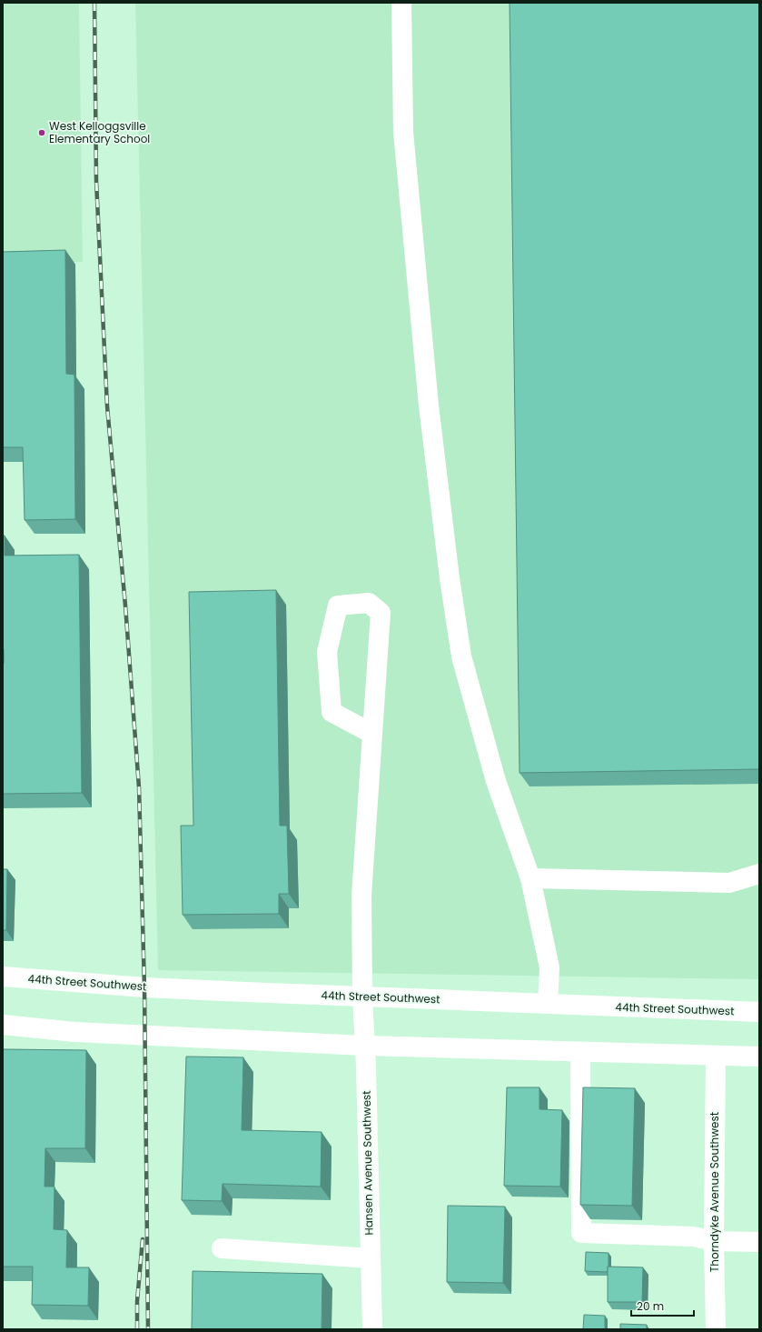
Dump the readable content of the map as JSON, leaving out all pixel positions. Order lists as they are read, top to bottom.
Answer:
{
  "streets": {
    "main road": ["44th Street Southwest", "Hansen Avenue Southwest", "Thorndyke Avenue Southwest"]
  },
  "crossings": [
    ["44th Street Southwest", "Hansen Avenue Southwest"]
  ],
  "places": ["West Kelloggsville Elementary School"],
  "scale_bar": "20 m"
}
